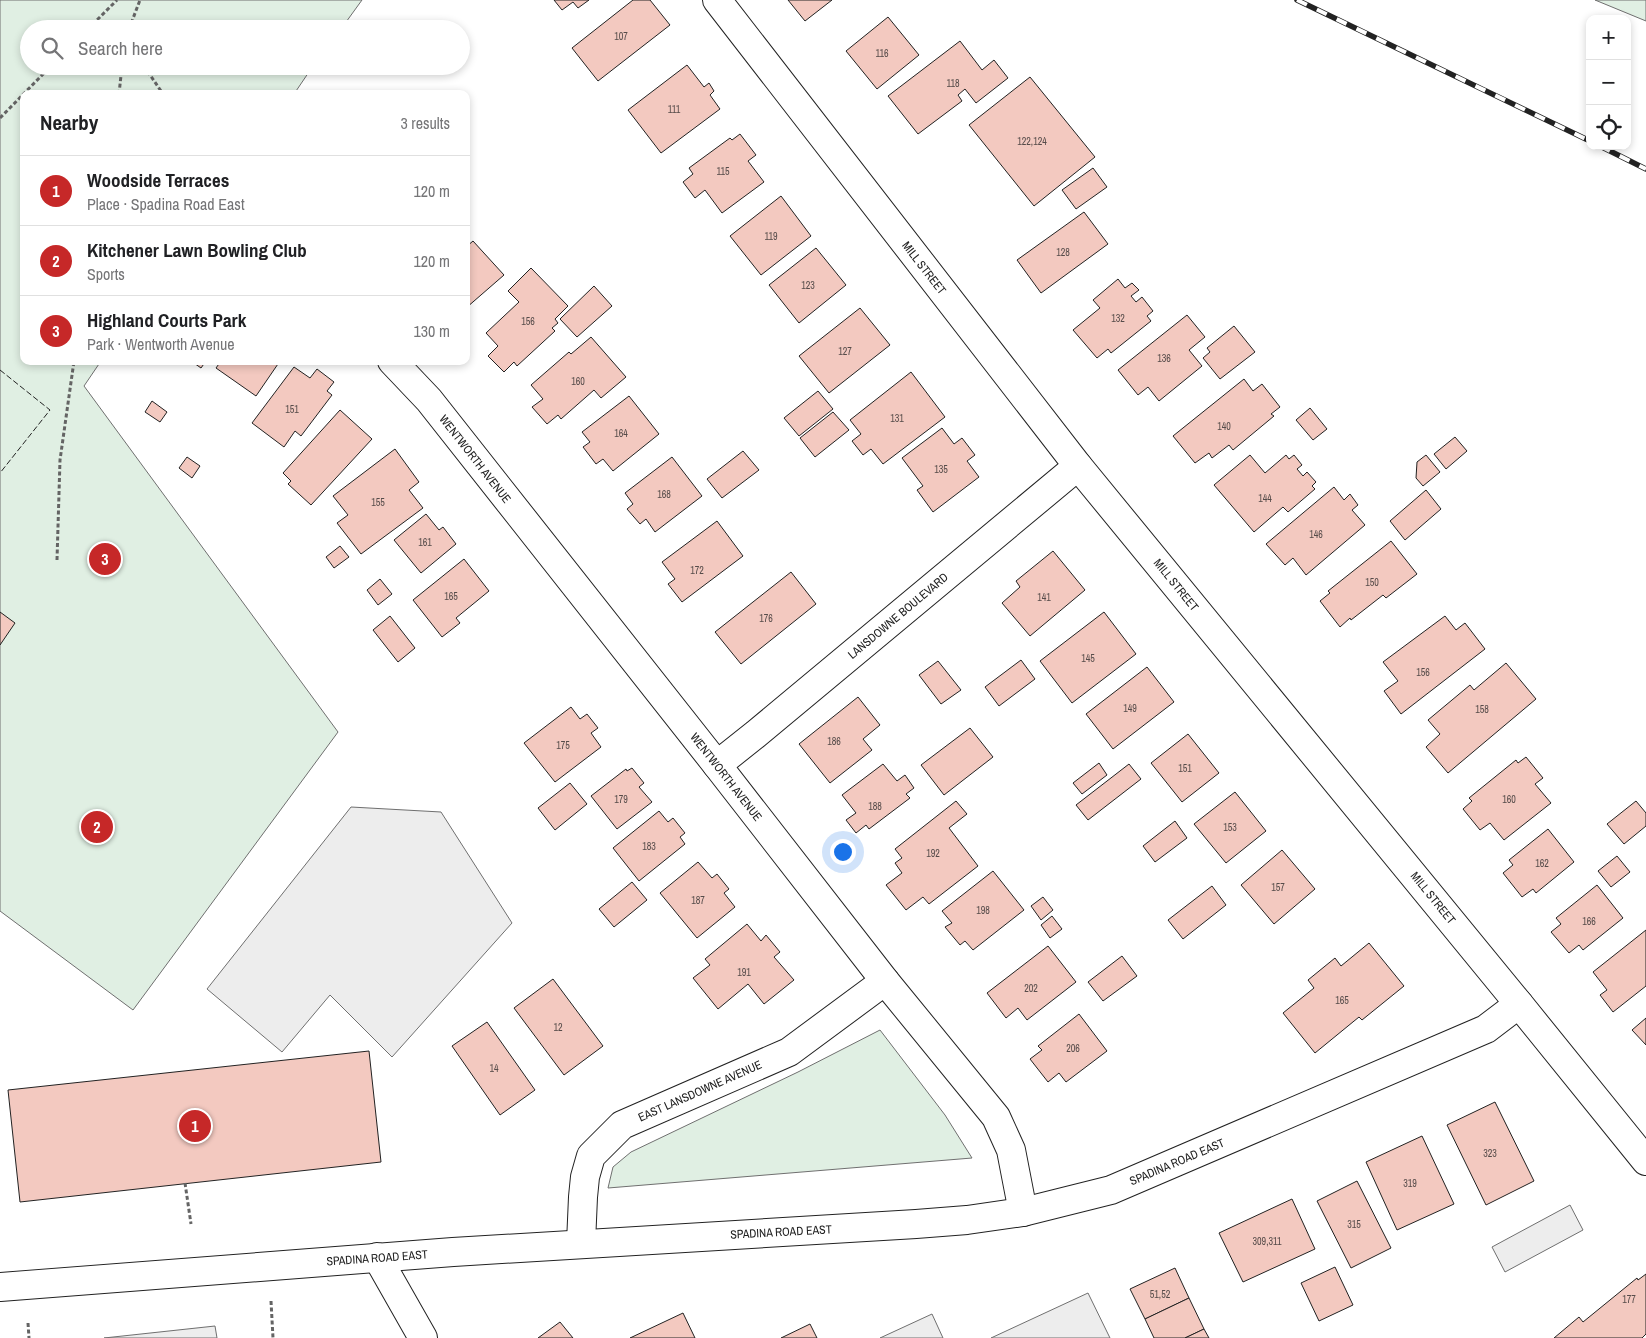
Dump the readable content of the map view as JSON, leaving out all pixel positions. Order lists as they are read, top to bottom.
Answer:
{
  "streets": {
    "street": [
      "MILL STREET",
      "WENTWORTH AVENUE",
      "LANSDOWNE BOULEVARD",
      "EAST LANSDOWNE AVENUE",
      "SPADINA ROAD EAST"
    ]
  },
  "crossings": [
    ["MILL STREET", "LANSDOWNE BOULEVARD"],
    ["MILL STREET", "SPADINA ROAD EAST"],
    ["WENTWORTH AVENUE", "LANSDOWNE BOULEVARD"],
    ["WENTWORTH AVENUE", "EAST LANSDOWNE AVENUE"],
    ["WENTWORTH AVENUE", "SPADINA ROAD EAST"],
    ["EAST LANSDOWNE AVENUE", "SPADINA ROAD EAST"]
  ],
  "house_numbers": [
    "107",
    "116",
    "118",
    "111",
    "122,124",
    "115",
    "119",
    "128",
    "123",
    "132",
    "156",
    "127",
    "136",
    "160",
    "151",
    "131",
    "140",
    "164",
    "135",
    "168",
    "144",
    "155",
    "146",
    "161",
    "172",
    "150",
    "165",
    "141",
    "176",
    "145",
    "156",
    "149",
    "158",
    "186",
    "175",
    "151",
    "179",
    "160",
    "188",
    "153",
    "183",
    "192",
    "162",
    "157",
    "187",
    "198",
    "166",
    "191",
    "202",
    "165",
    "12",
    "206",
    "14",
    "323",
    "319",
    "315",
    "309,311",
    "51,52",
    "177"
  ],
  "page": {
    "map_buttons": ["+", "−"],
    "search": "Search here",
    "heading": ["Nearby", "3 results"],
    "list": [
      {
        "mark": "1",
        "name": "Woodside Terraces",
        "note": "Place · Spadina Road East",
        "value": "120 m"
      },
      {
        "mark": "2",
        "name": "Kitchener Lawn Bowling Club",
        "note": "Sports",
        "value": "120 m"
      },
      {
        "mark": "3",
        "name": "Highland Courts Park",
        "note": "Park · Wentworth Avenue",
        "value": "130 m"
      }
    ],
    "pins": ["3", "2", "1"]
  }
}
